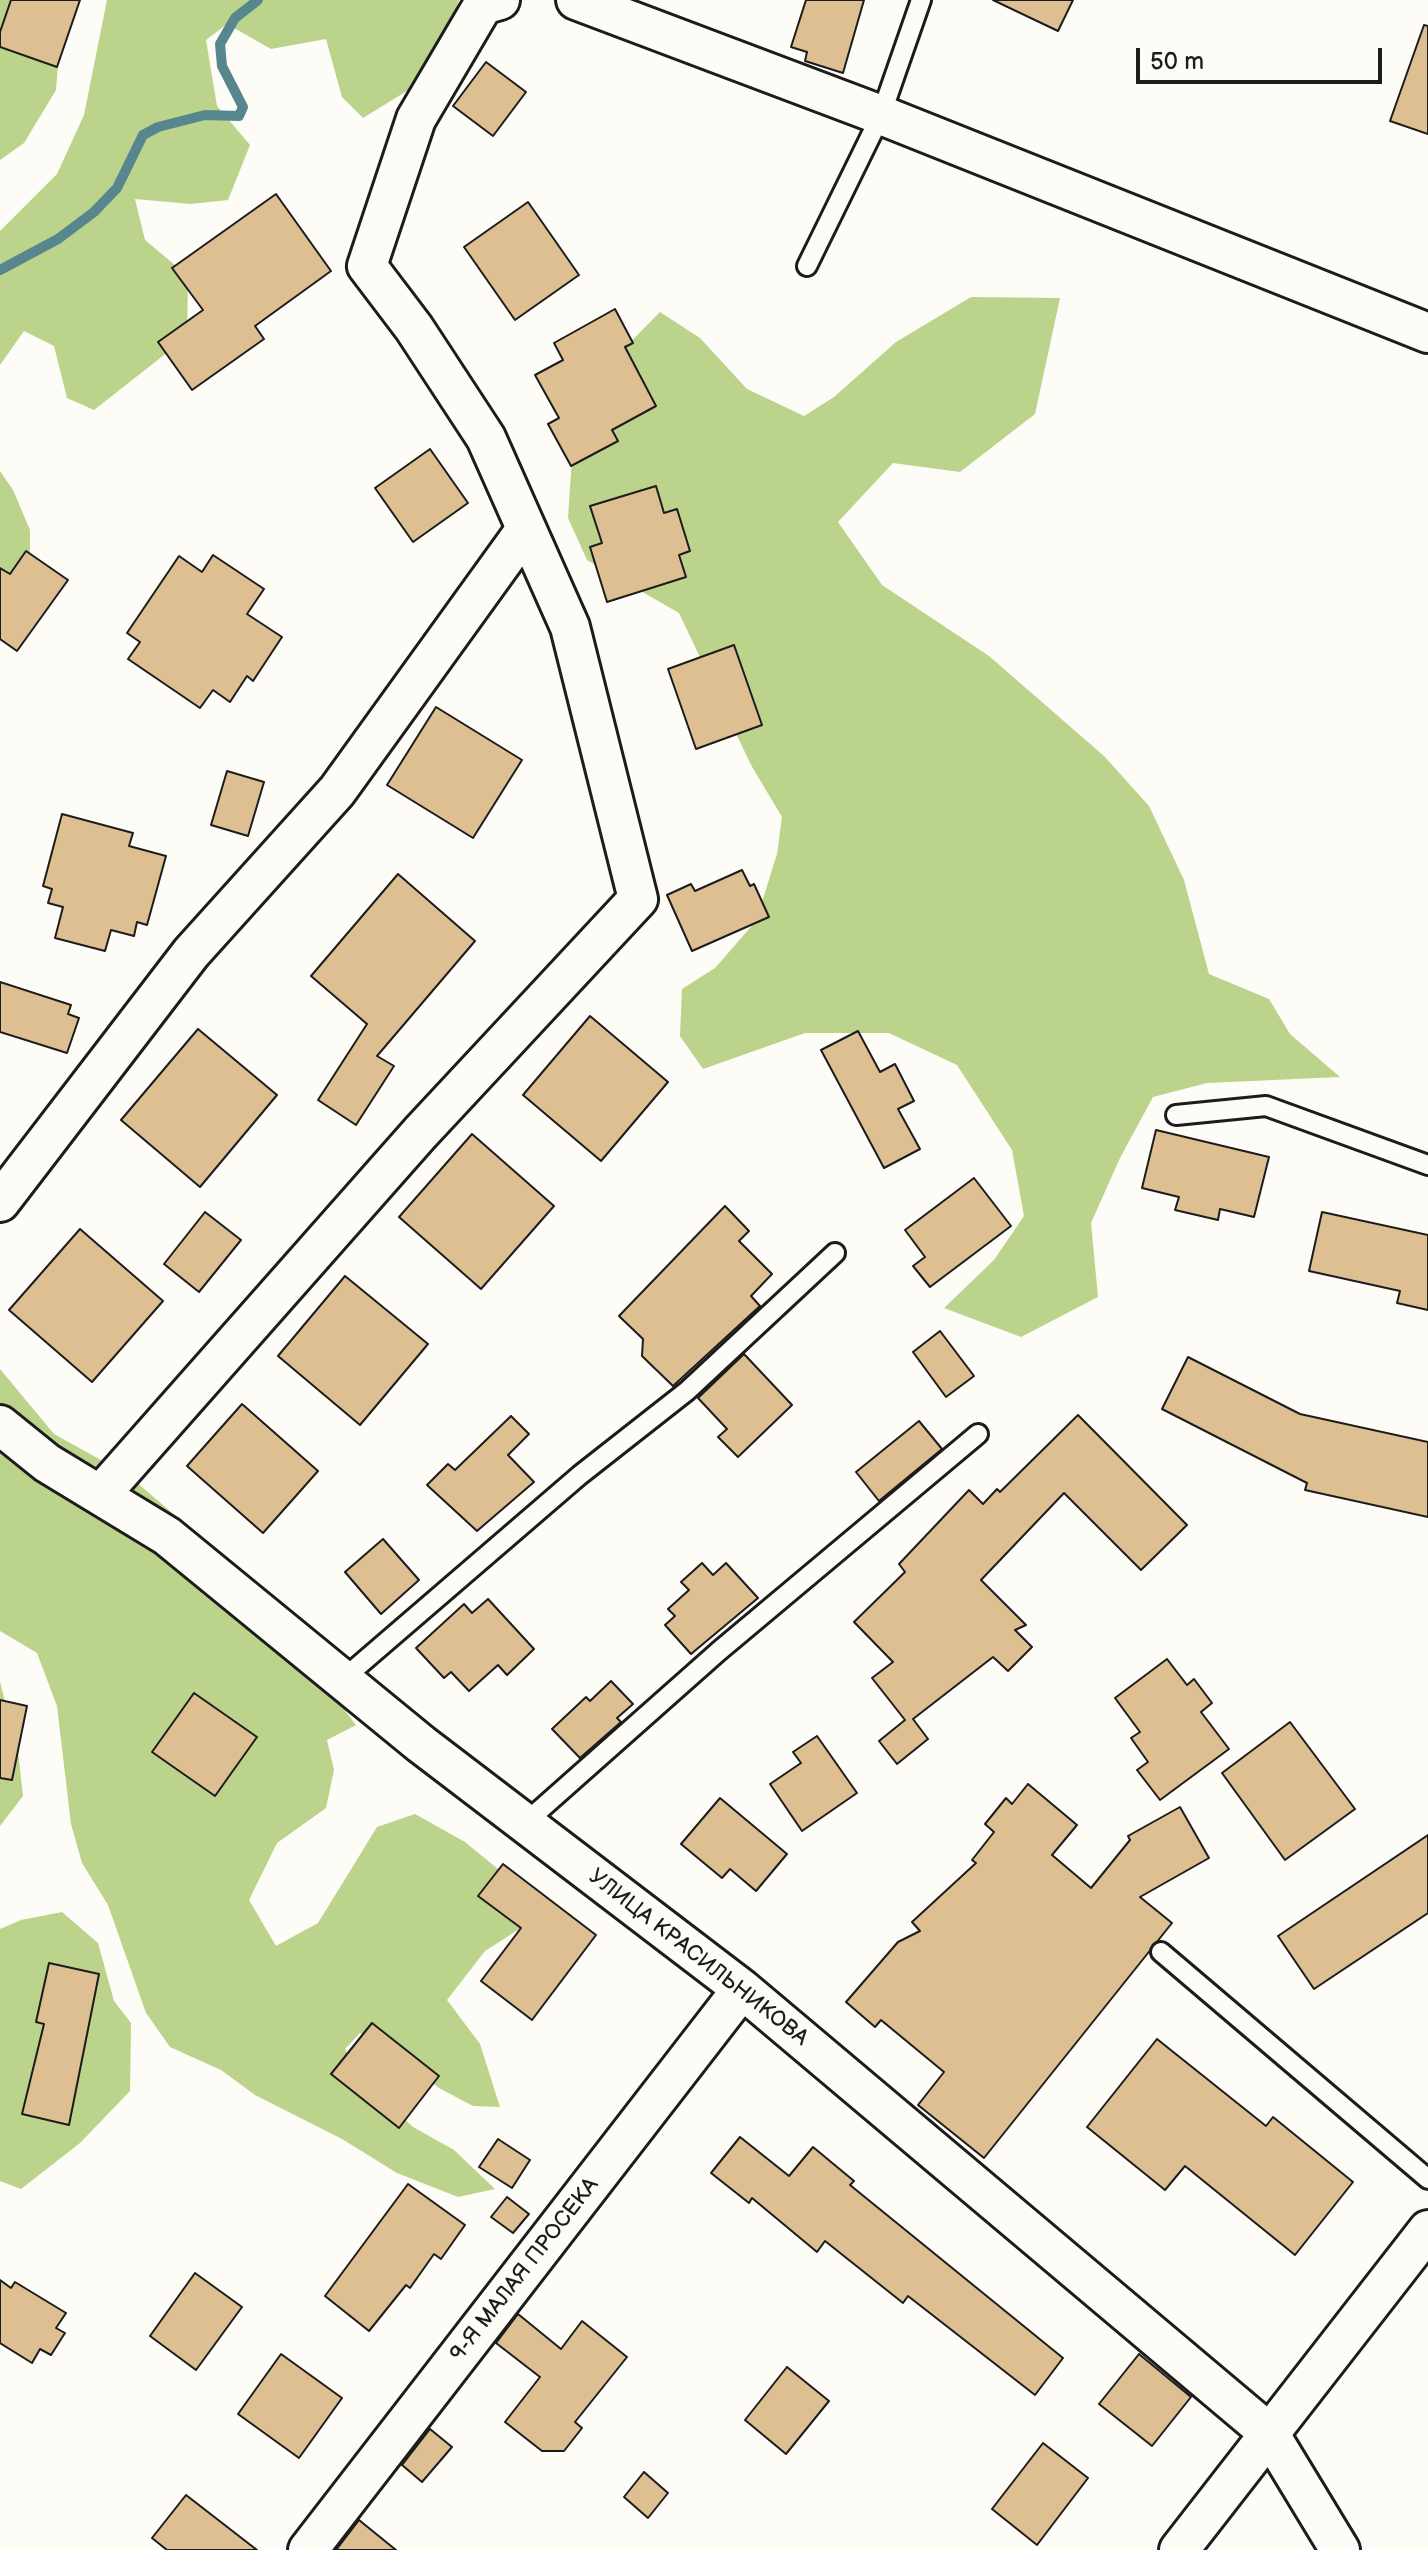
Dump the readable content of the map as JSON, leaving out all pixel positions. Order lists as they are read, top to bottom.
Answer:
{
  "streets": {
    "street": ["УЛИЦА КРАСИЛЬНИКОВА", "9-Я МАЛАЯ ПРОСЕКА"]
  },
  "crossings": [
    ["УЛИЦА КРАСИЛЬНИКОВА", "9-Я МАЛАЯ ПРОСЕКА"]
  ],
  "scale_bar": "50 m"
}
